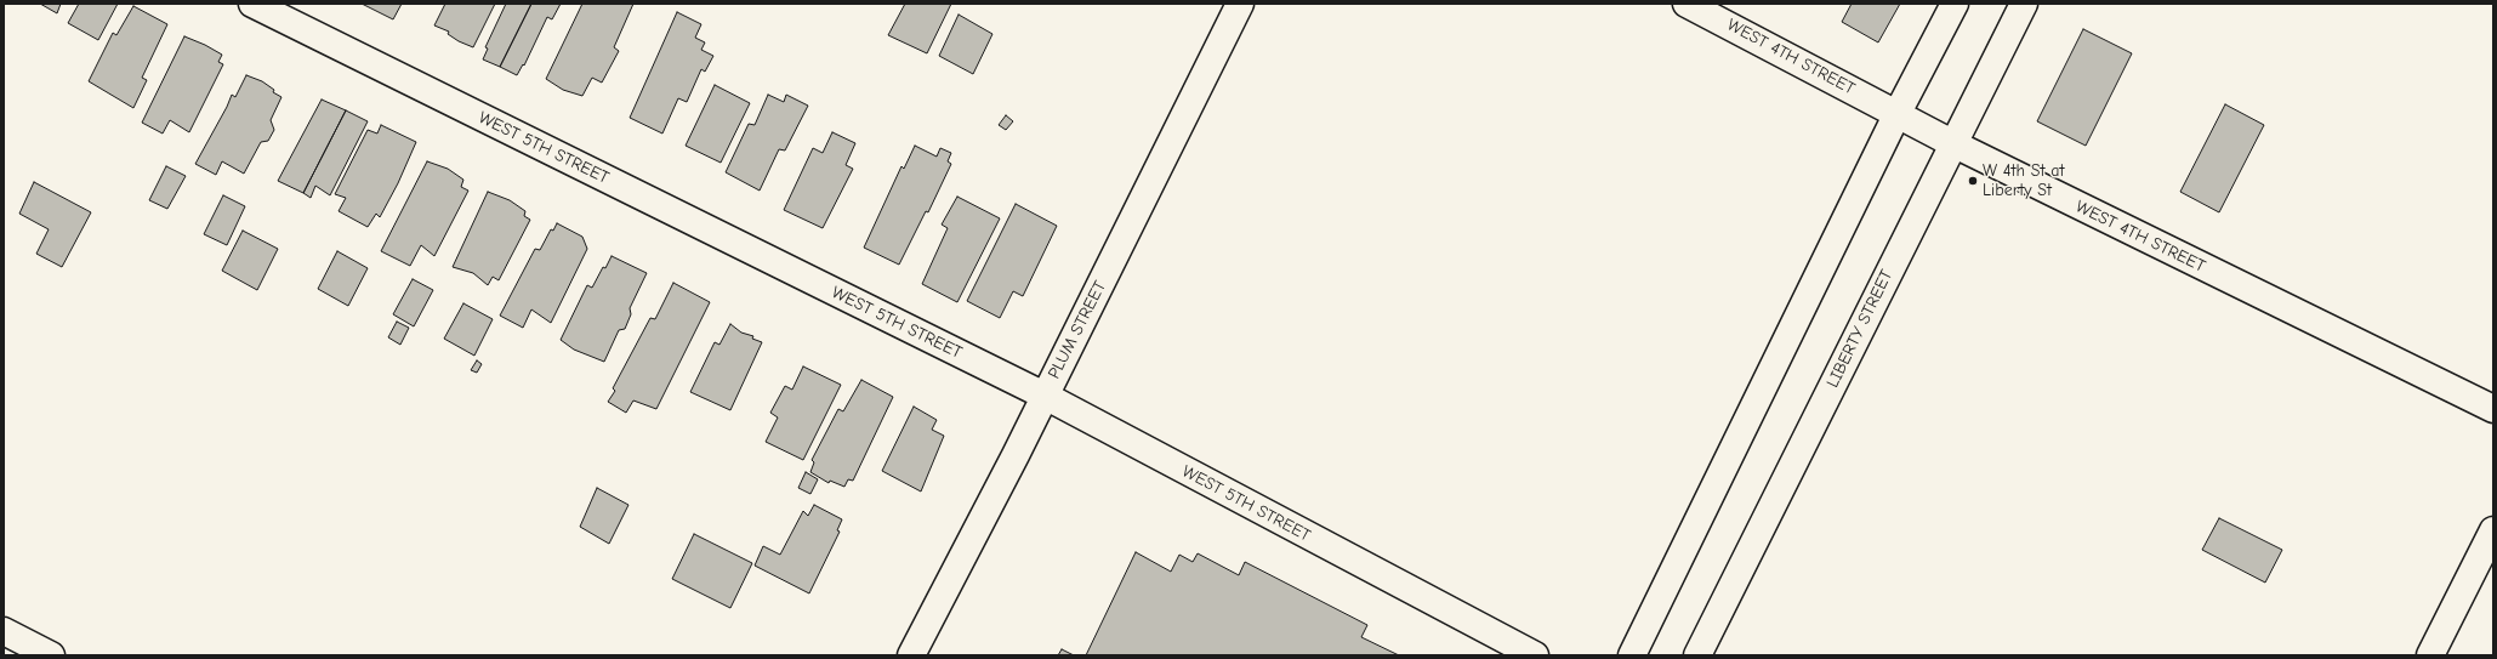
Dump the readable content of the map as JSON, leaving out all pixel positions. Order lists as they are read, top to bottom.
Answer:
{
  "streets": {
    "street": [
      "WEST 4TH STREET",
      "WEST 5TH STREET",
      "LIBERTY STREET",
      "PLUM STREET"
    ]
  },
  "crossings": [
    ["WEST 4TH STREET", "LIBERTY STREET"],
    ["WEST 5TH STREET", "PLUM STREET"]
  ],
  "places": ["W 4th St at Liberty St"]
}
